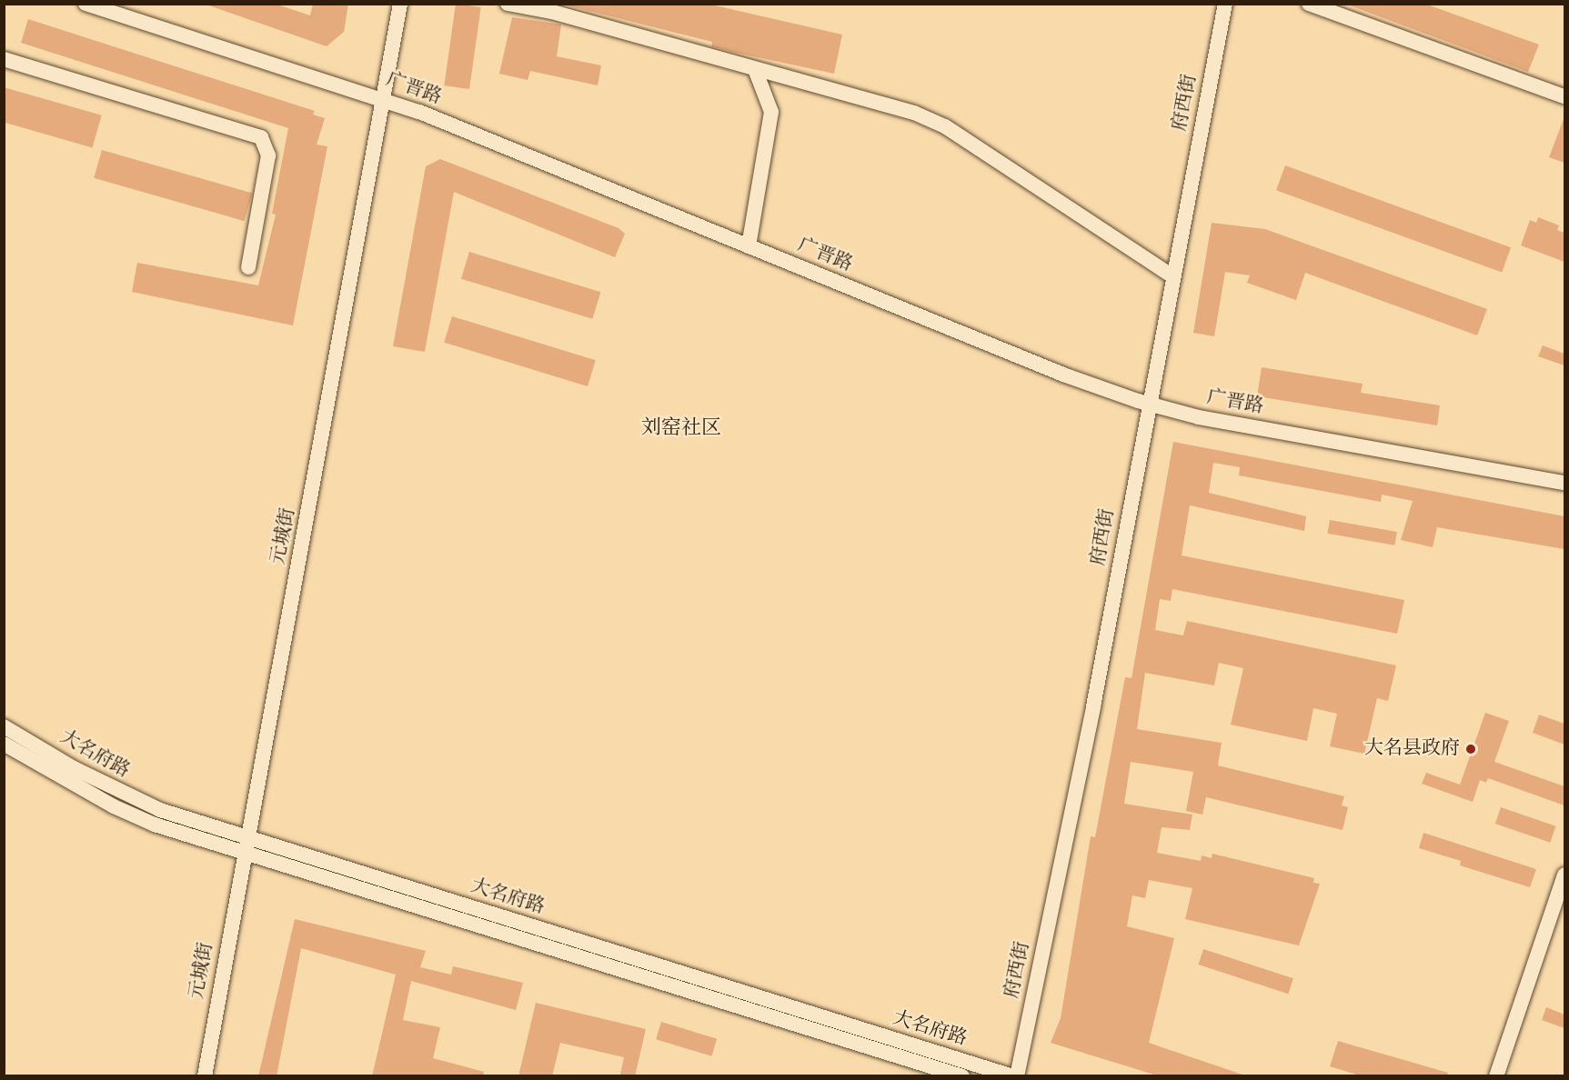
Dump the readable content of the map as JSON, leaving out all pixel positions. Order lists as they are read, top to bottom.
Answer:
{
  "streets": {
    "street": [
      "广晋路",
      "府西街",
      "元城街",
      "大名府路"
    ]
  },
  "crossings": [
    ["广晋路", "府西街"],
    ["广晋路", "元城街"],
    ["府西街", "大名府路"],
    ["元城街", "大名府路"]
  ],
  "districts": ["刘窑社区"],
  "places": ["大名县政府"]
}
